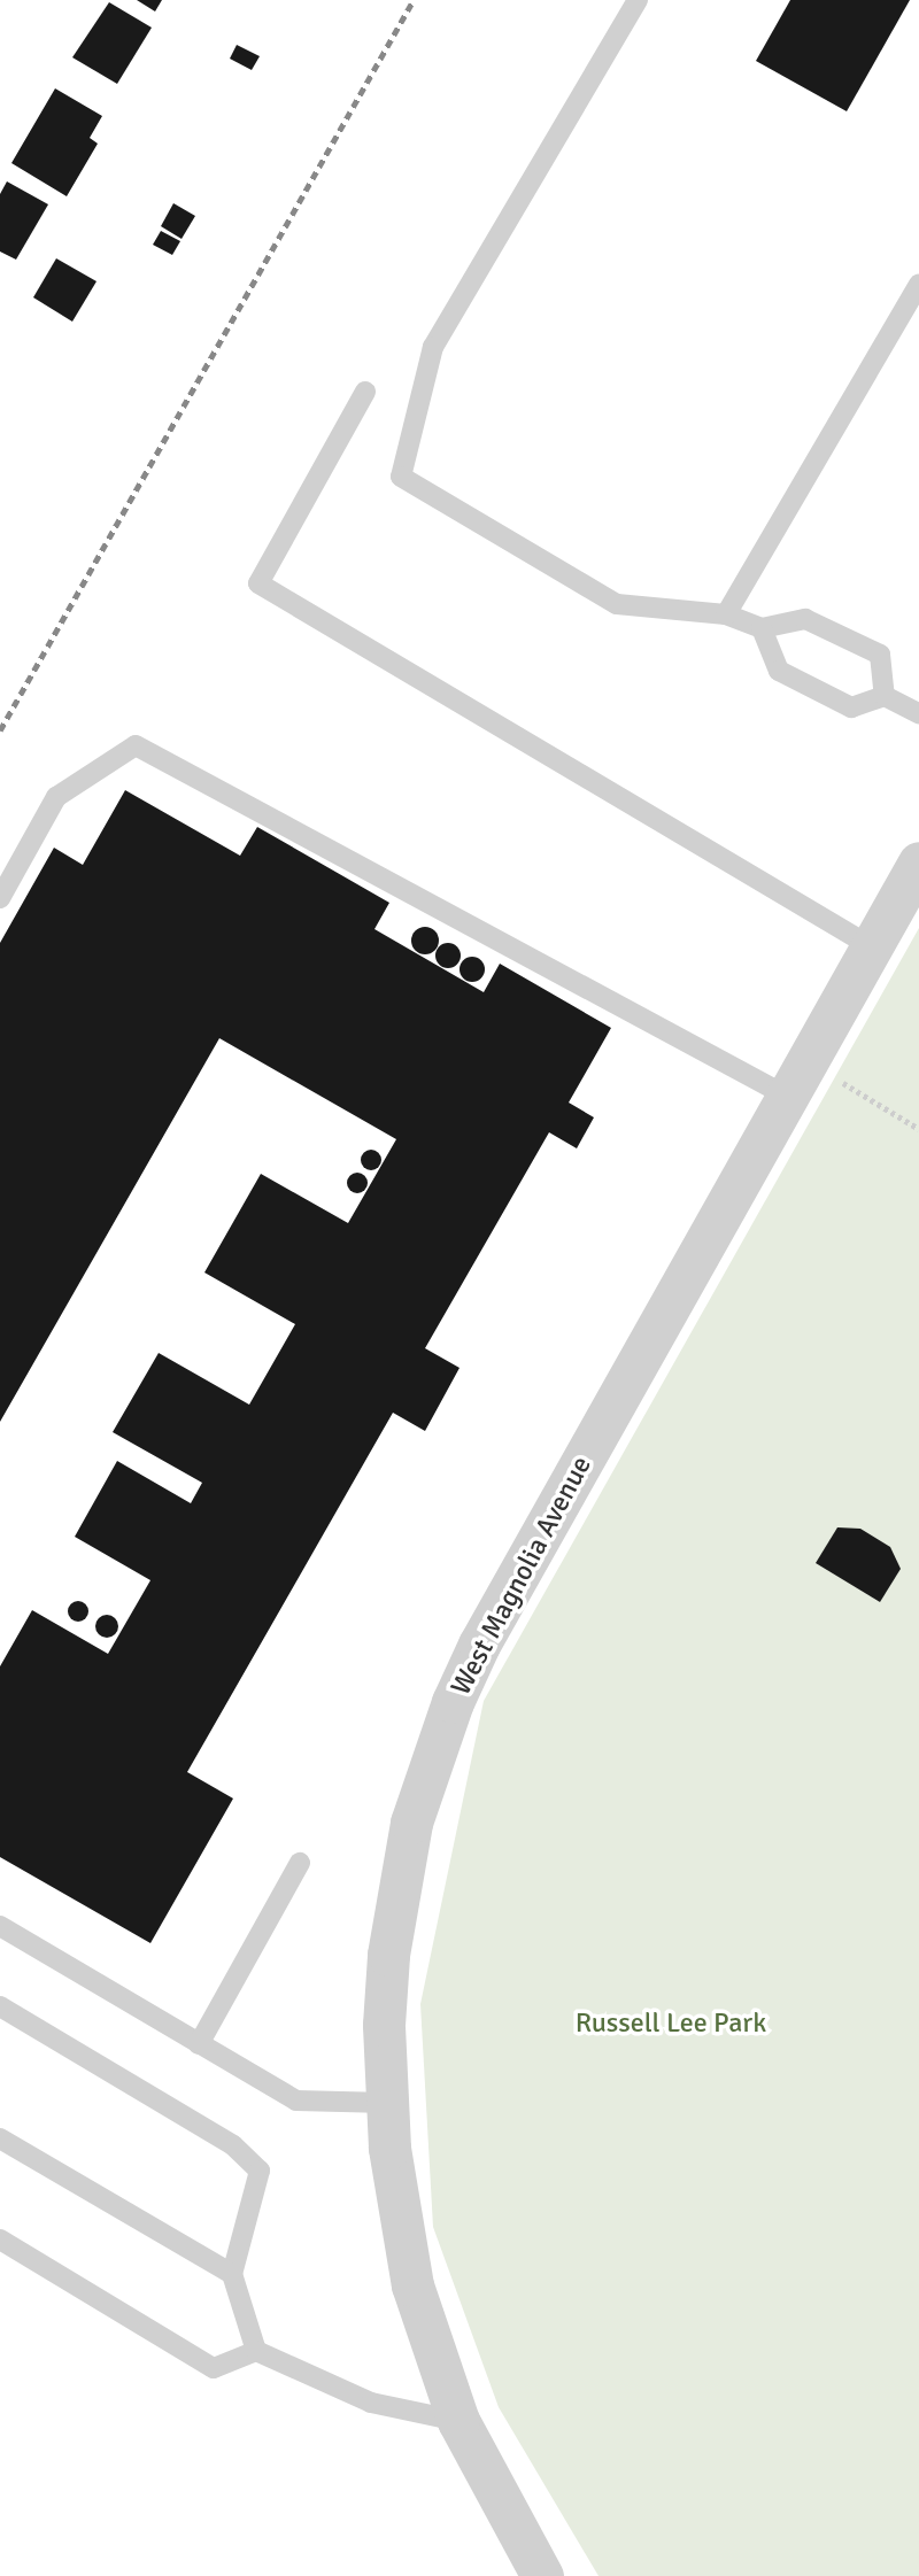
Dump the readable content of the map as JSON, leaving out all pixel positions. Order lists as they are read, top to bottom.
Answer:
{
  "streets": {
    "street": ["West Magnolia Avenue"]
  },
  "parks": ["Russell Lee Park"]
}
